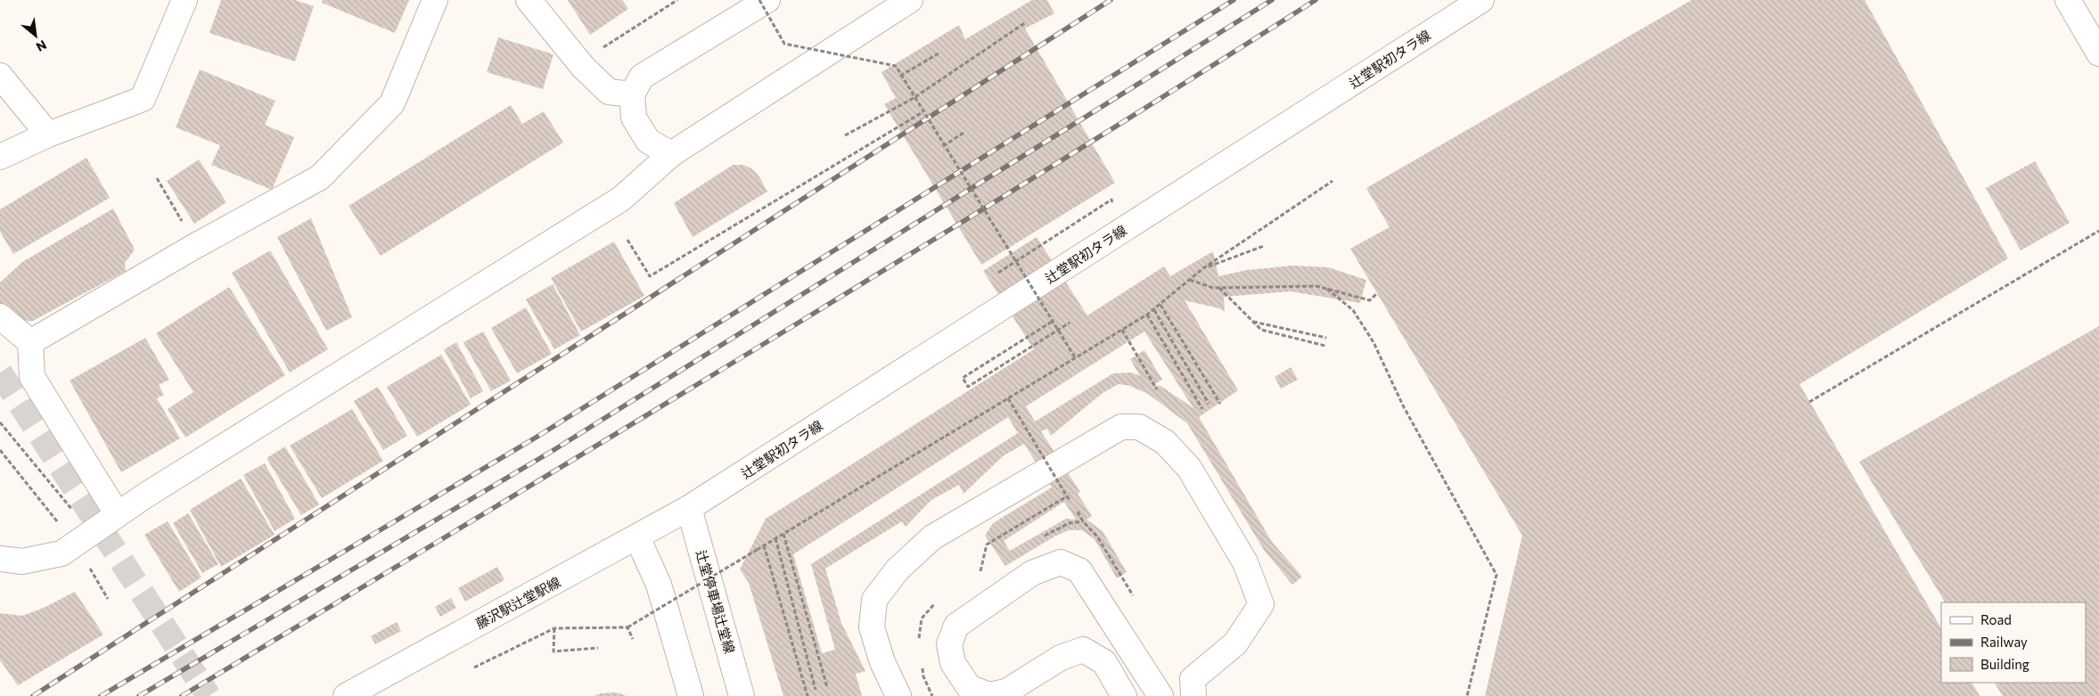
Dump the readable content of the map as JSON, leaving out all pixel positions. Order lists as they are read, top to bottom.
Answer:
{
  "streets": {
    "street": ["辻堂駅初タラ線", "辻堂停車場辻堂線", "藤沢駅辻堂駅線"]
  },
  "crossings": [
    ["辻堂駅初タラ線", "辻堂停車場辻堂線"],
    ["辻堂駅初タラ線", "藤沢駅辻堂駅線"],
    ["辻堂停車場辻堂線", "藤沢駅辻堂駅線"]
  ],
  "legend": ["Road", "Railway", "Building"],
  "north": "bottom right"
}
